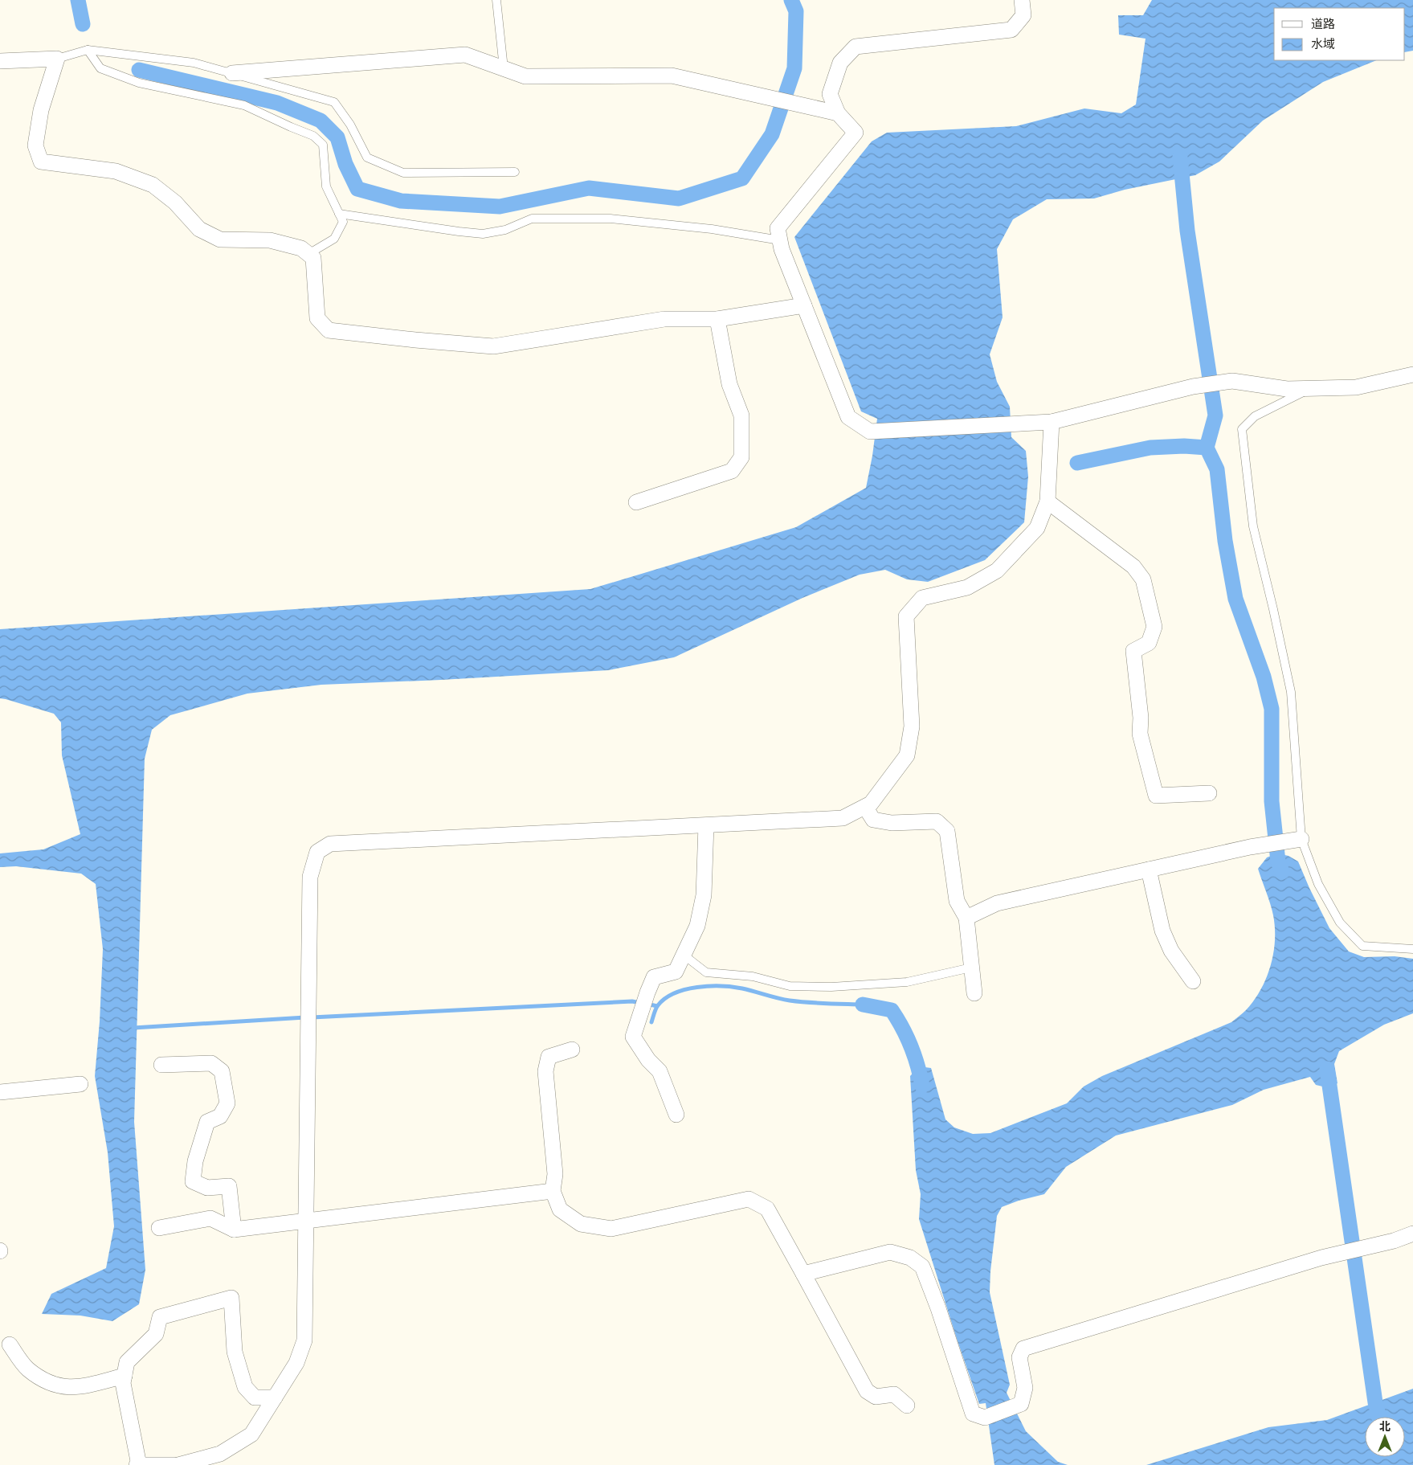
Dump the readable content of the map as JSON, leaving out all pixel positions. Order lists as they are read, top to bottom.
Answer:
{
  "legend": ["道路", "水域"],
  "north": "top"
}
